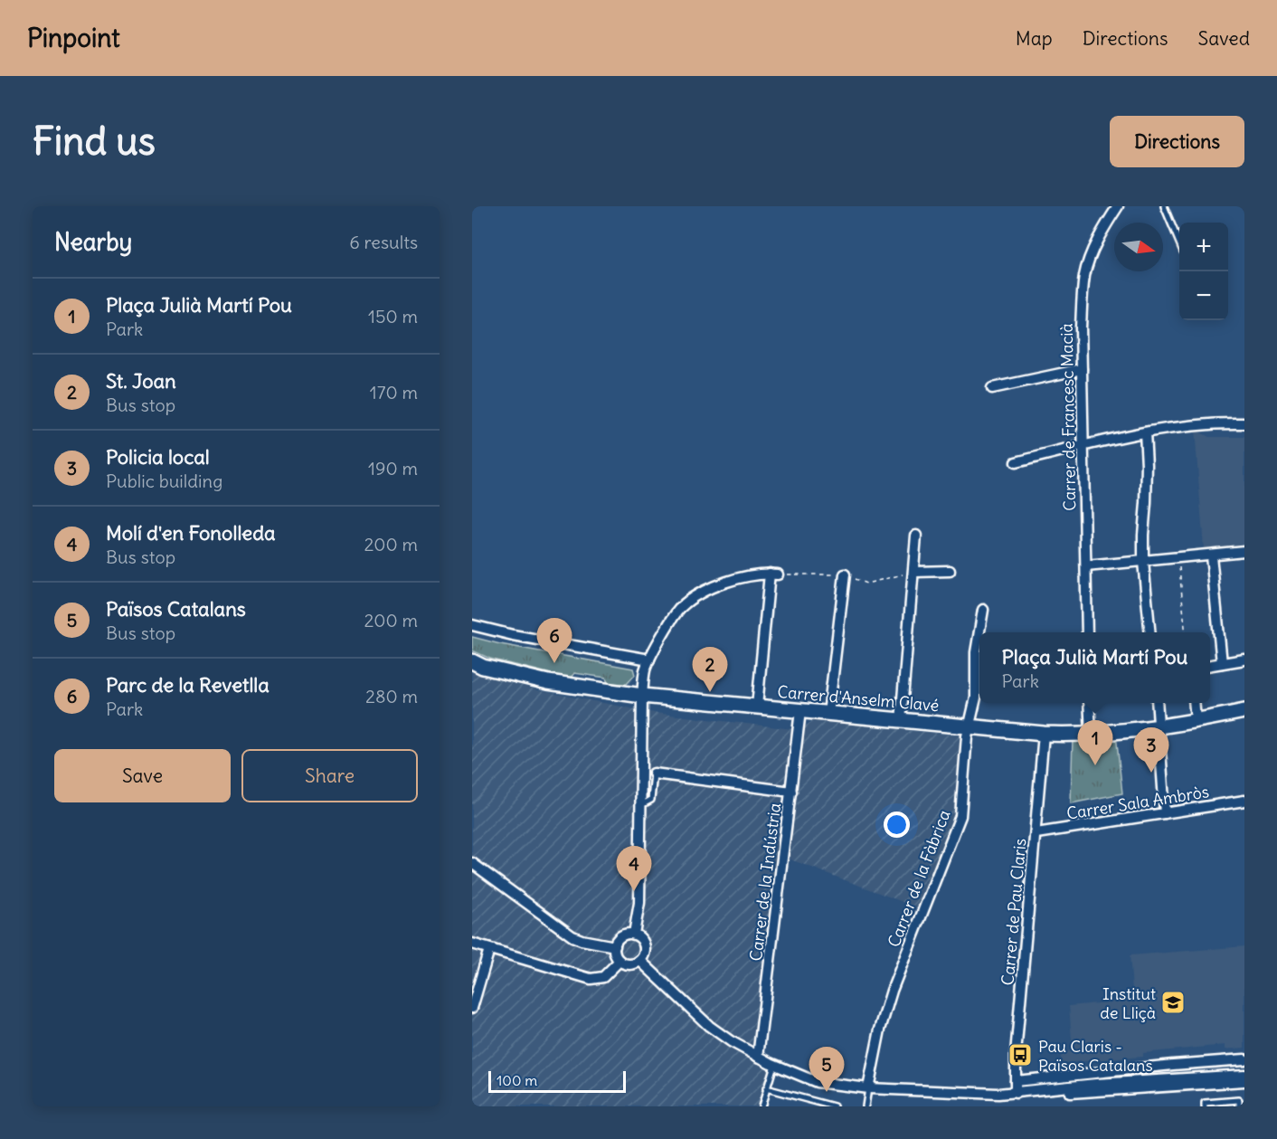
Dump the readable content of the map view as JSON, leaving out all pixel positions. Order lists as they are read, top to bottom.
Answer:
{
  "streets": {
    "street": [
      "Carrer de Francesc Macià",
      "Carrer d'Anselm Clavé",
      "Carrer Sala Ambròs",
      "Carrer de la Fàbrica",
      "Carrer de la Indústria",
      "Carrer de Pau Claris"
    ]
  },
  "crossings": [
    ["Carrer d'Anselm Clavé", "Carrer de la Fàbrica"],
    ["Carrer d'Anselm Clavé", "Carrer de la Indústria"],
    ["Carrer d'Anselm Clavé", "Carrer de Pau Claris"],
    ["Carrer Sala Ambròs", "Carrer de Pau Claris"]
  ],
  "places": {
    "school or university": ["Institut de Lliçà"],
    "bus stop": ["Pau Claris - Països Catalans"]
  },
  "scale_bar": "100 m",
  "north": "right",
  "page": {
    "header": "Pinpoint",
    "nav": ["Map", "Directions", "Saved"],
    "buttons": [
      "Directions",
      ["Save", "Share"]
    ],
    "title": "Find us",
    "heading": ["Nearby", "6 results"],
    "map_buttons": ["+", "−"],
    "list": [
      {
        "mark": "1",
        "name": "Plaça Julià Martí Pou",
        "note": "Park",
        "value": "150 m"
      },
      {
        "mark": "2",
        "name": "St. Joan",
        "note": "Bus stop",
        "value": "170 m"
      },
      {
        "mark": "3",
        "name": "Policia local",
        "note": "Public building",
        "value": "190 m"
      },
      {
        "mark": "4",
        "name": "Molí d'en Fonolleda",
        "note": "Bus stop",
        "value": "200 m"
      },
      {
        "mark": "5",
        "name": "Països Catalans",
        "note": "Bus stop",
        "value": "200 m"
      },
      {
        "mark": "6",
        "name": "Parc de la Revetlla",
        "note": "Park",
        "value": "280 m"
      }
    ],
    "pins": [
      "6",
      "2",
      "1",
      "3",
      "4",
      "5"
    ],
    "popup": ["Plaça Julià Martí Pou", "Park"],
    "scale": "100 m"
  }
}
